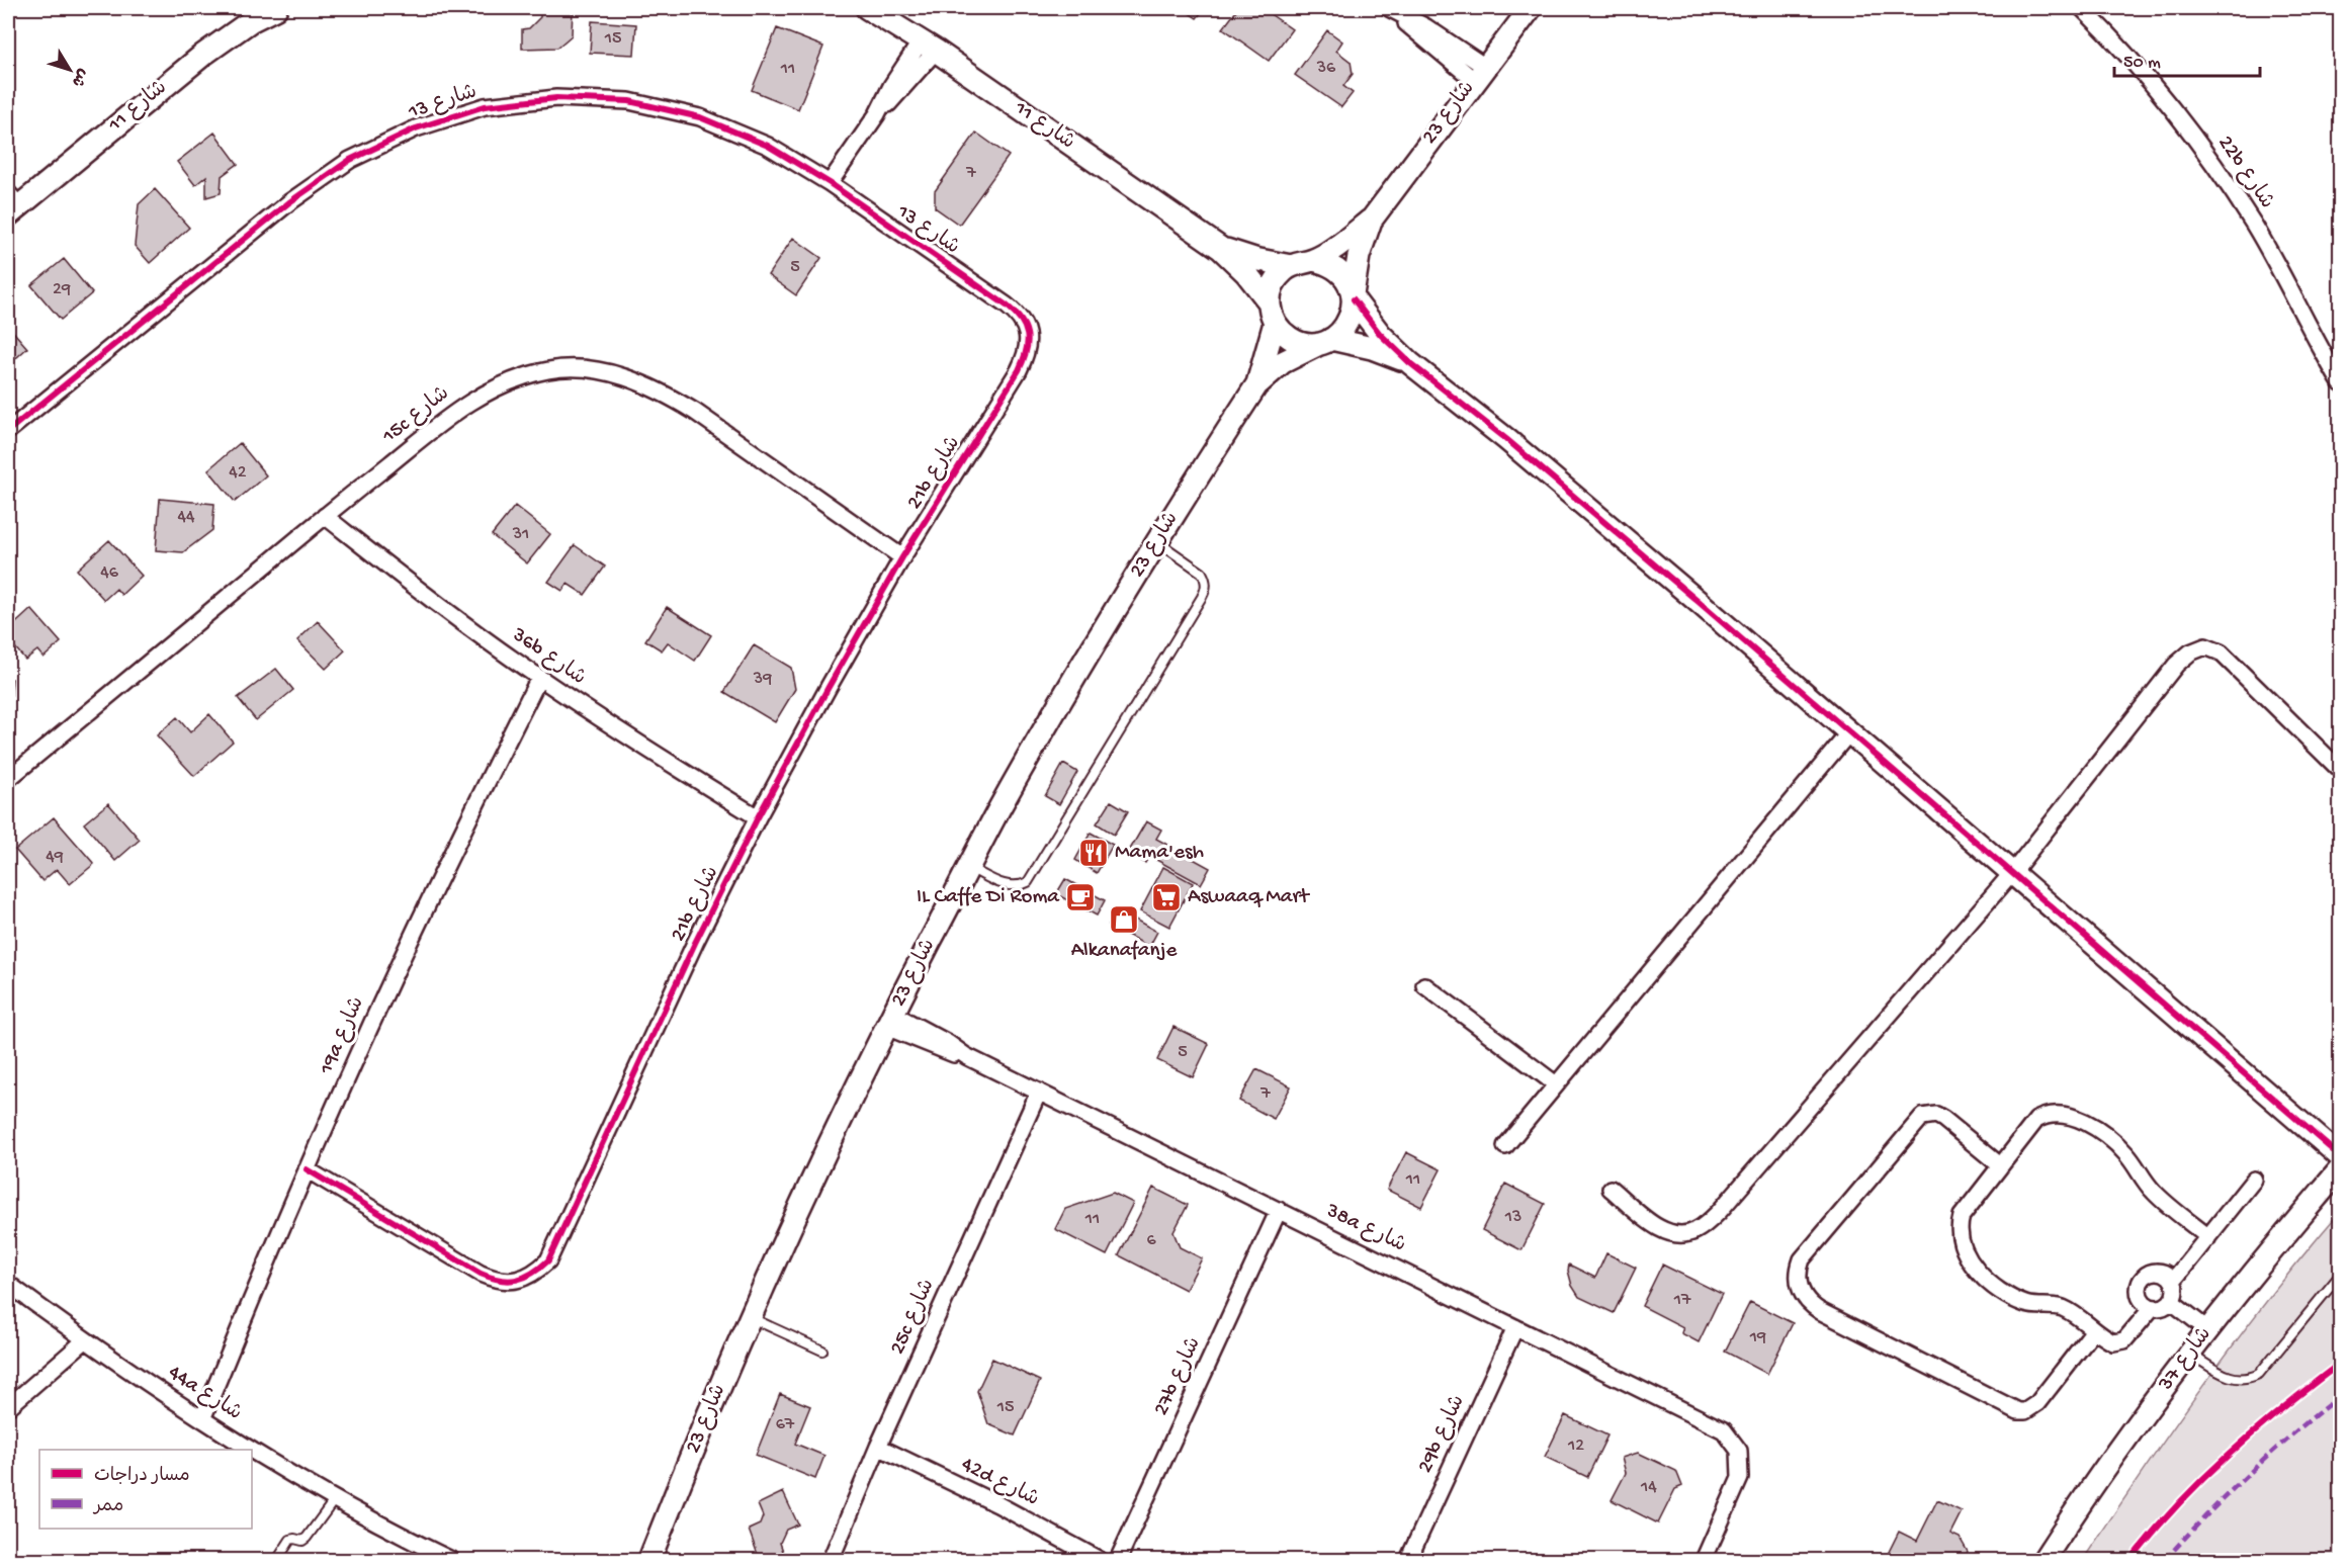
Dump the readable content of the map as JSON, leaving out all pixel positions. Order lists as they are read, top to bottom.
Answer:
{
  "streets": {
    "street": [
      "شارع 13",
      "شارع 11",
      "شارع 23",
      "22b شارع",
      "15c شارع",
      "21b شارع",
      "36b شارع",
      "19a شارع",
      "38a شارع",
      "25c شارع",
      "شارع 37",
      "27b شارع",
      "44a شارع",
      "29b شارع",
      "42d شارع"
    ]
  },
  "crossings": [
    ["شارع 13", "21b شارع"],
    ["شارع 11", "شارع 23"],
    ["شارع 23", "38a شارع"],
    ["15c شارع", "21b شارع"],
    ["15c شارع", "36b شارع"],
    ["21b شارع", "36b شارع"],
    ["21b شارع", "19a شارع"],
    ["36b شارع", "19a شارع"],
    ["19a شارع", "44a شارع"],
    ["38a شارع", "25c شارع"],
    ["38a شارع", "27b شارع"],
    ["38a شارع", "29b شارع"],
    ["25c شارع", "42d شارع"]
  ],
  "places": {
    "restaurant": ["Mama'esh"],
    "cafe": ["IL Caffe Di Roma"],
    "supermarket": ["Aswaaq Mart"],
    "shop": ["Alkanafanje"]
  },
  "house_numbers": [
    "15",
    "36",
    "11",
    "7",
    "5",
    "29",
    "42",
    "44",
    "31",
    "46",
    "39",
    "49",
    "5",
    "7",
    "11",
    "13",
    "11",
    "6",
    "17",
    "19",
    "15",
    "67",
    "12",
    "14"
  ],
  "legend": ["مسار دراجات", "ممر"],
  "scale_bar": "50 m",
  "north": "bottom right"
}
